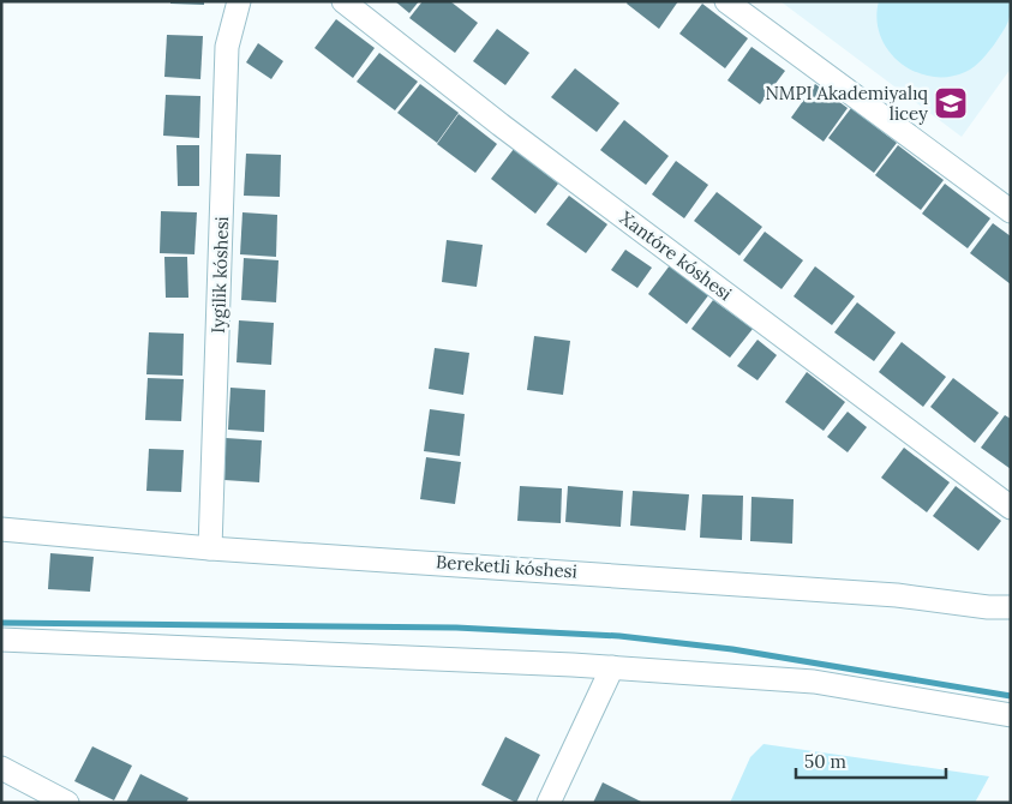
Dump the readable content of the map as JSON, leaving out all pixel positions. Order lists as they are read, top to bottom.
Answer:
{
  "streets": {
    "street": ["Xantóre kóshesi", "Iygilik kóshesi", "Bereketli kóshesi"]
  },
  "crossings": [
    ["Iygilik kóshesi", "Bereketli kóshesi"]
  ],
  "places": {
    "school or university": ["NMPI Akademiyalıq licey"]
  },
  "scale_bar": "50 m"
}
